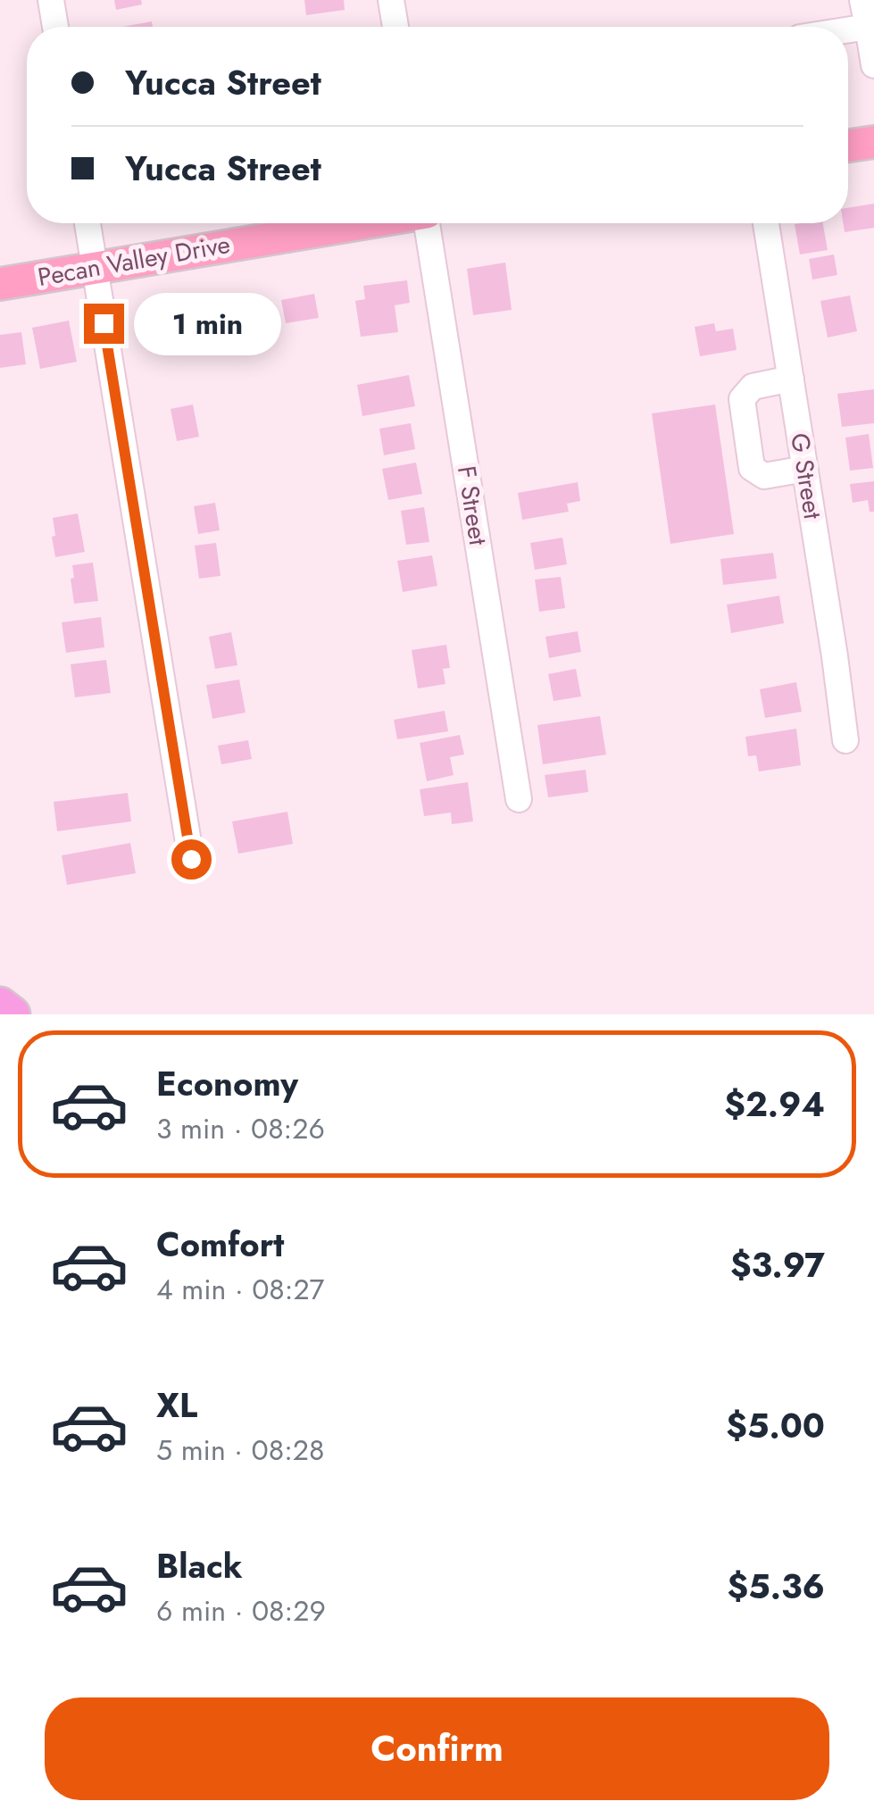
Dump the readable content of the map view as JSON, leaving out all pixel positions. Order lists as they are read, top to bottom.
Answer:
{
  "streets": {
    "main road": ["Pecan Valley Drive"],
    "street": ["G Street", "F Street"]
  },
  "page": {
    "banner": ["Yucca Street", "Yucca Street"],
    "bubble": "1 min",
    "list": [
      {
        "name": "Economy",
        "note": "3 min · 08:26",
        "value": "$2.94"
      },
      {
        "name": "Comfort",
        "note": "4 min · 08:27",
        "value": "$3.97"
      },
      {
        "name": "XL",
        "note": "5 min · 08:28",
        "value": "$5.00"
      },
      {
        "name": "Black",
        "note": "6 min · 08:29",
        "value": "$5.36"
      }
    ],
    "buttons": "Confirm"
  }
}
